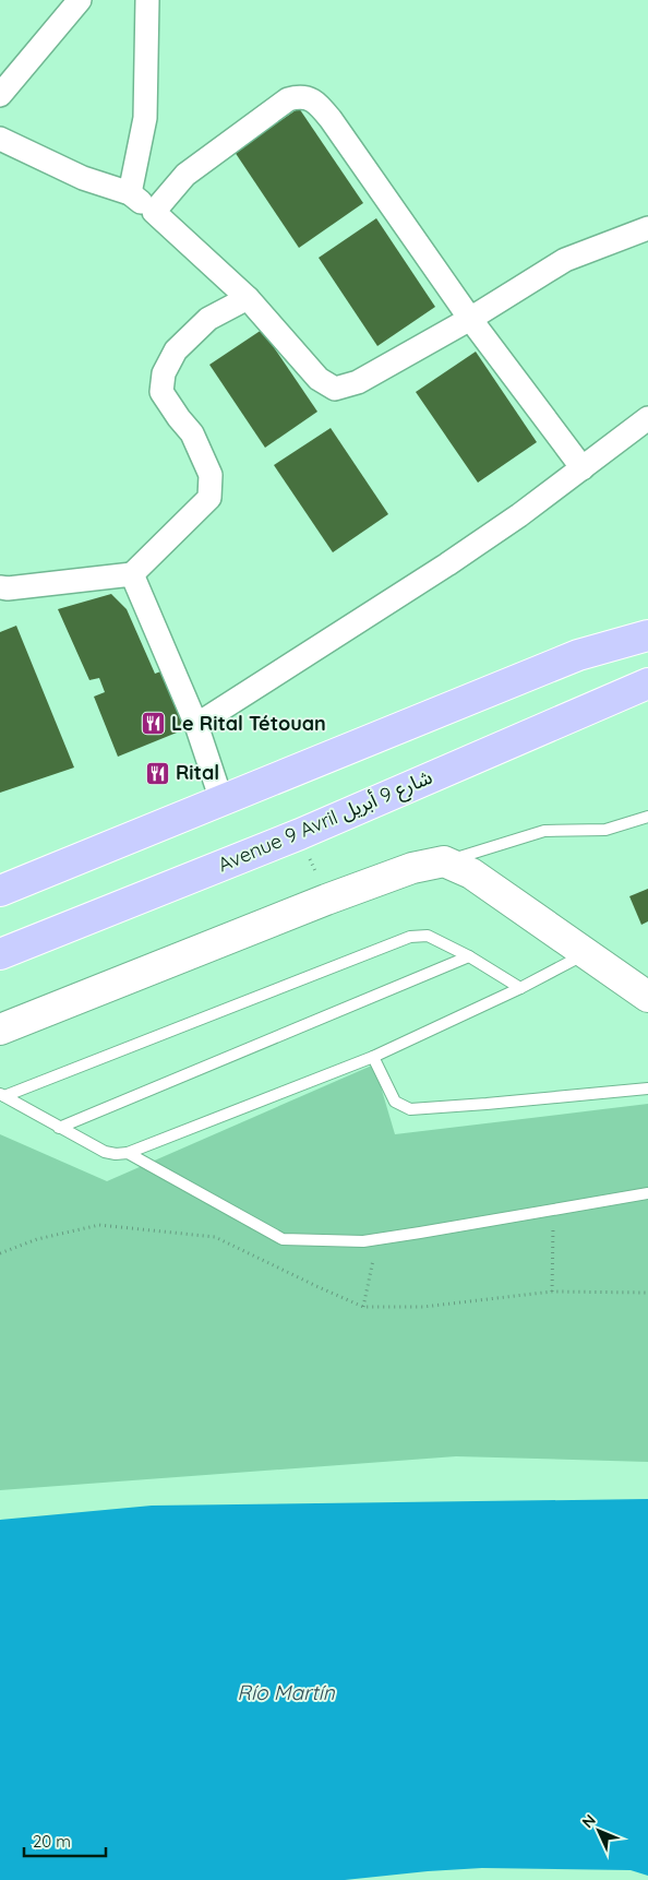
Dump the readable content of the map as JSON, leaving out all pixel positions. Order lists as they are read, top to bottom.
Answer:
{
  "streets": {
    "highway": ["Avenue 9 Avril شارع 9 أبريل"]
  },
  "water": ["Río Martín"],
  "places": {
    "restaurant": ["Le Rital Tétouan", "Rital"]
  },
  "scale_bar": "20 m",
  "north": "top left"
}
